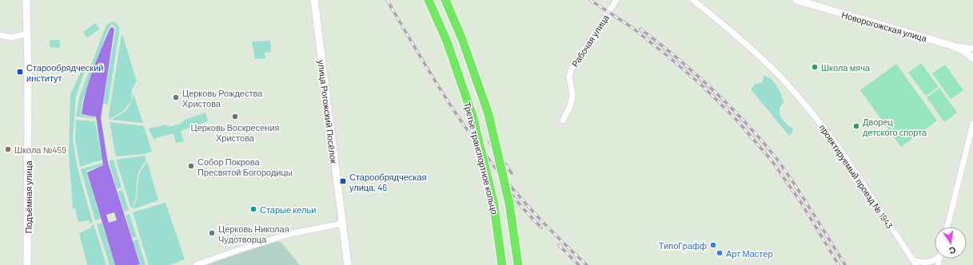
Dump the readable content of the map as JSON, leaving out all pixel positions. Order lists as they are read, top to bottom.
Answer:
{
  "streets": {
    "main road": ["Третье транспортное кольцо"],
    "street": [
      "Новорогожская улица",
      "Рабочая улица",
      "улица Рогожский Посёлок",
      "проектируемый проезд № 1943",
      "Подъёмная улица"
    ]
  },
  "places": {
    "other": [
      "Школа мяча",
      "Церковь Рождества Христова",
      "Церковь Воскресения Христова",
      "Дворец детского спорта",
      "Школа №459",
      "Собор Покрова Пресвятой Богородицы",
      "Старые кельи",
      "Церковь Николая Чудотворца",
      "ТипоГрафф",
      "Арт Мастер"
    ],
    "transit": ["Старообрядческий институт", "Старообрядческая улица, 46"]
  },
  "north": "bottom"
}
